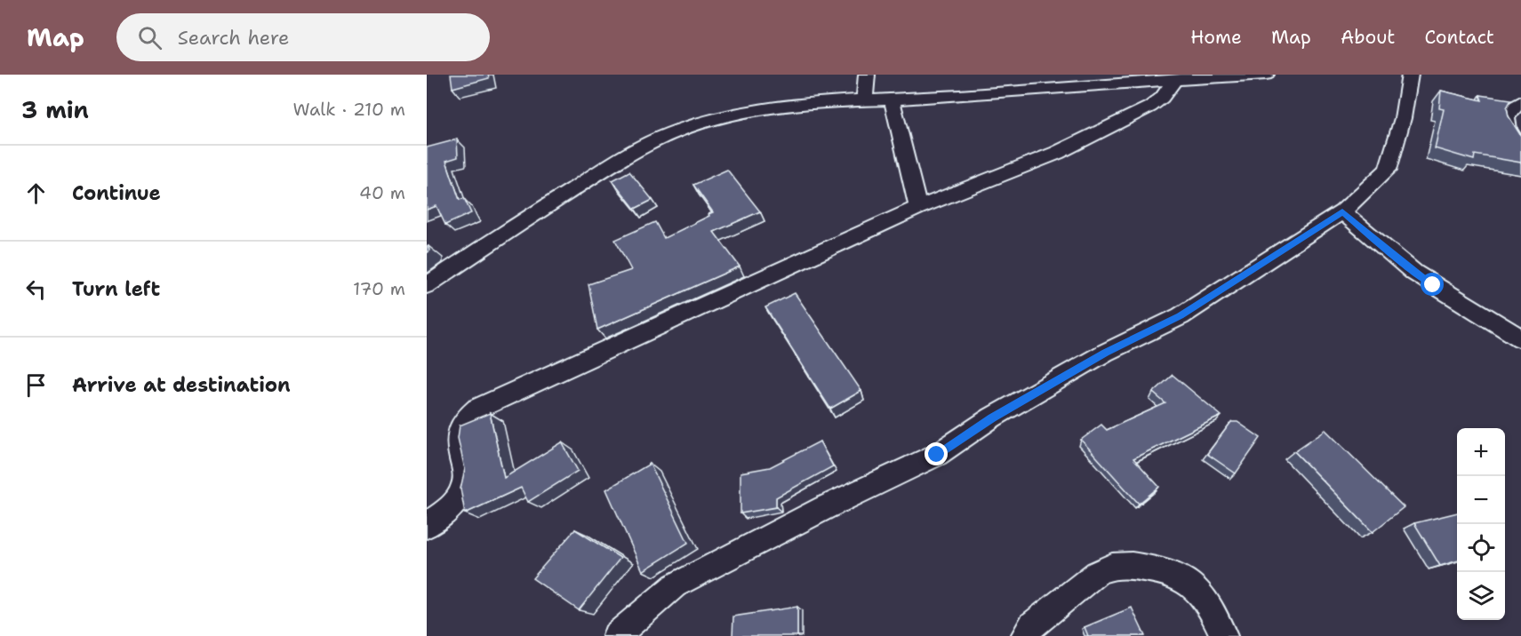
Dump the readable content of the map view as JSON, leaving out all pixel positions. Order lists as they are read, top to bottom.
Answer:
{
  "page": {
    "header": "Map",
    "search": "Search here",
    "nav": [
      "Home",
      "Map",
      "About",
      "Contact"
    ],
    "heading": ["3 min", "Walk · 210 m"],
    "list": [
      ["Continue", "40 m"],
      ["Turn left", "170 m"],
      "Arrive at destination"
    ],
    "map_buttons": ["+", "−"]
  }
}
